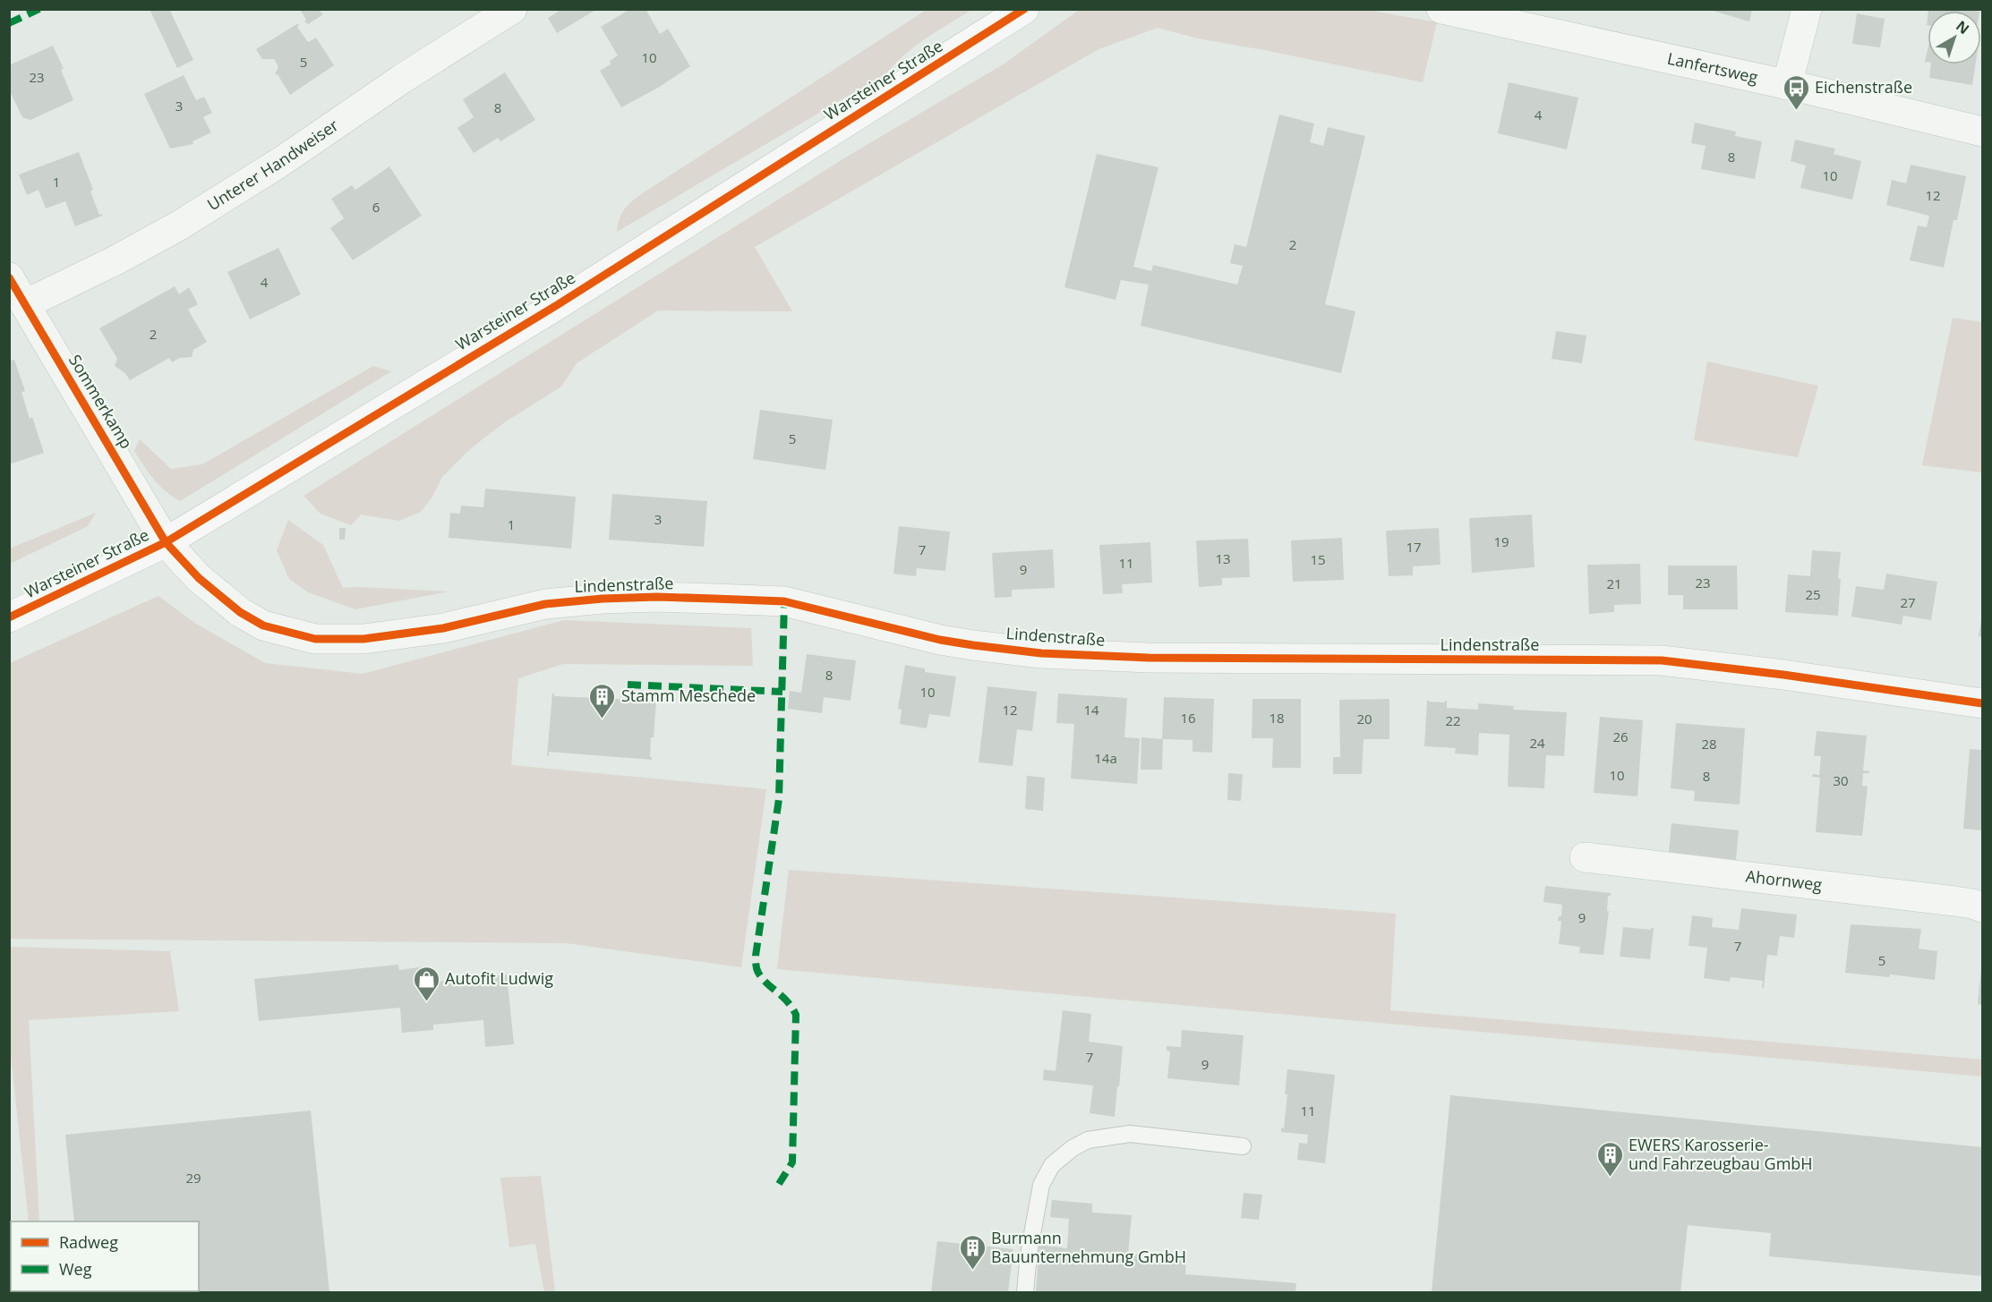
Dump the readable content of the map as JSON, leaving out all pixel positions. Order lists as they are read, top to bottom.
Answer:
{
  "streets": {
    "main road": ["Warsteiner Straße"],
    "street": [
      "Lanfertsweg",
      "Unterer Handweiser",
      "Sommerkamp",
      "Lindenstraße",
      "Ahornweg"
    ]
  },
  "crossings": [
    ["Warsteiner Straße", "Sommerkamp"],
    ["Warsteiner Straße", "Lindenstraße"],
    ["Unterer Handweiser", "Sommerkamp"],
    ["Sommerkamp", "Lindenstraße"]
  ],
  "places": {
    "bus stop": ["Eichenstraße"],
    "building": ["Stamm Meschede", "EWERS Karosserie- und Fahrzeugbau GmbH", "Burmann Bauunternehmung GmbH"],
    "shop": ["Autofit Ludwig"]
  },
  "house_numbers": [
    "10",
    "5",
    "23",
    "3",
    "8",
    "4",
    "8",
    "10",
    "1",
    "12",
    "6",
    "2",
    "4",
    "2",
    "5",
    "3",
    "1",
    "19",
    "17",
    "7",
    "13",
    "15",
    "11",
    "9",
    "23",
    "21",
    "25",
    "27",
    "8",
    "10",
    "12",
    "14",
    "16",
    "18",
    "20",
    "22",
    "26",
    "24",
    "28",
    "14a",
    "10",
    "8",
    "30",
    "9",
    "7",
    "5",
    "7",
    "9",
    "11",
    "29"
  ],
  "legend": ["Radweg", "Weg"],
  "north": "top right"
}
